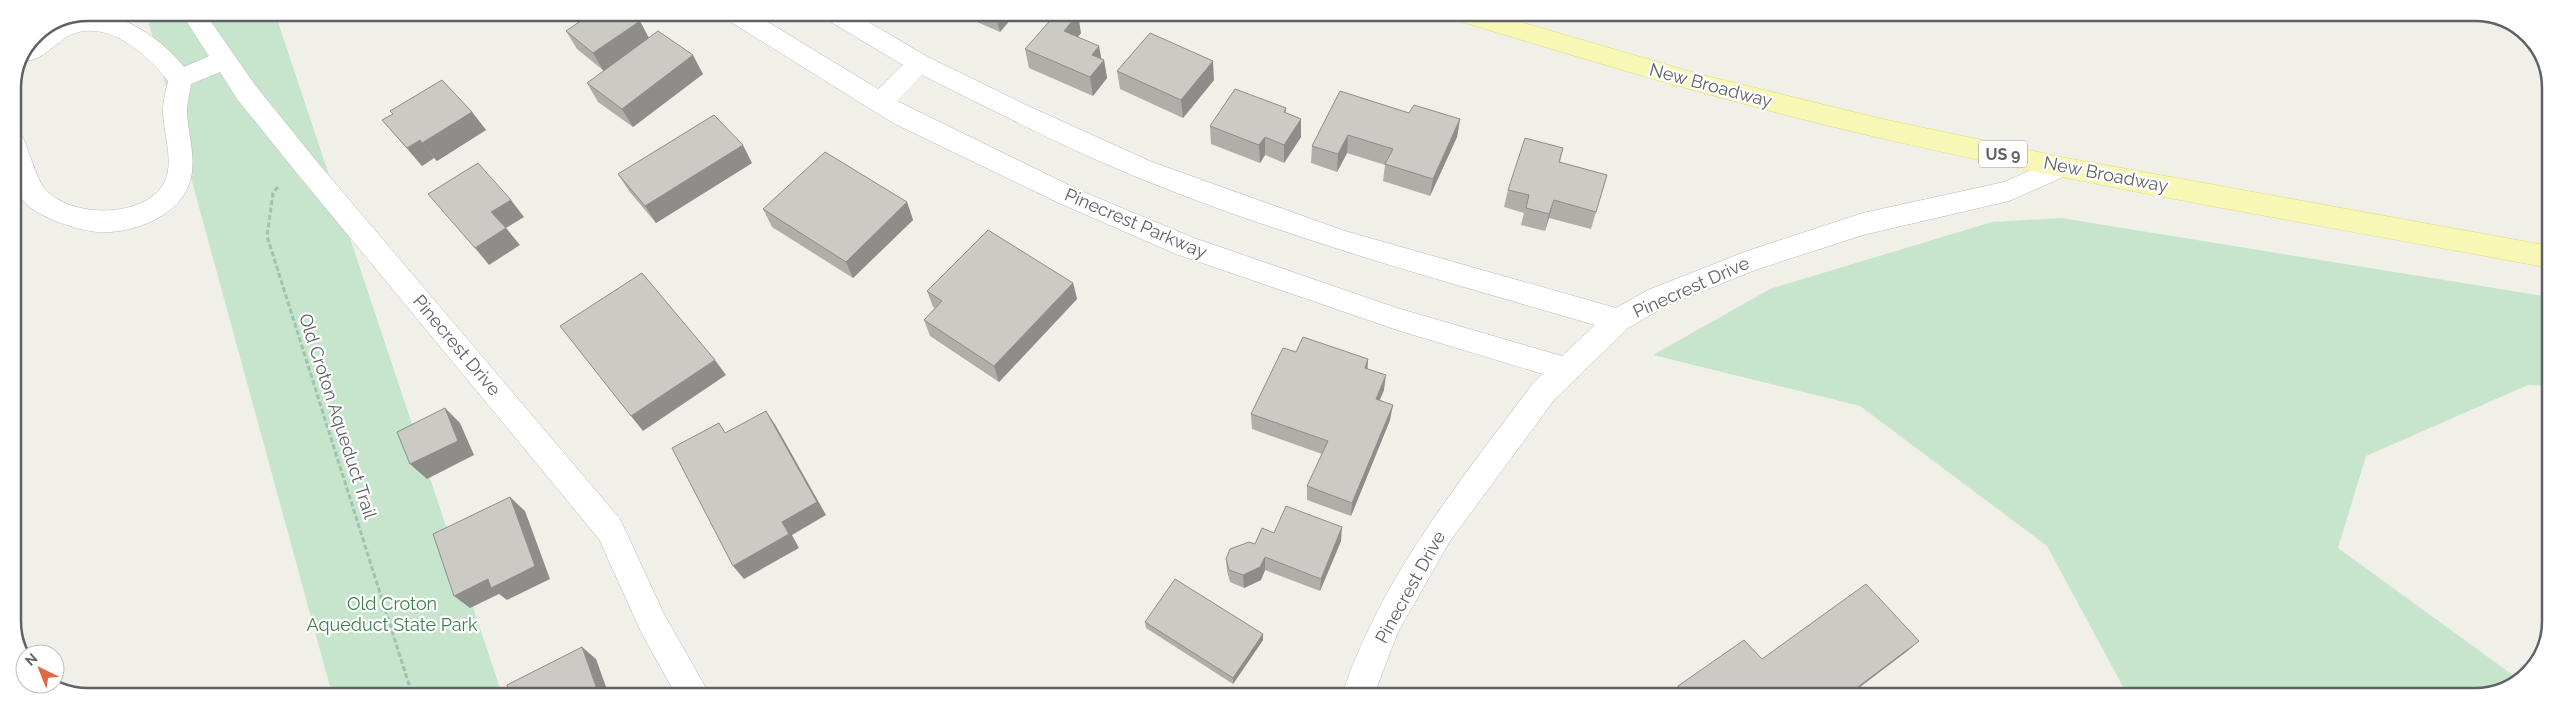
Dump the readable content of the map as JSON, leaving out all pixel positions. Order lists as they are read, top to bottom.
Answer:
{
  "streets": {
    "main road": ["New Broadway", "US 9"],
    "street": ["Pinecrest Parkway", "Pinecrest Drive"],
    "path": ["Old Croton Aqueduct Trail"]
  },
  "crossings": [
    ["New Broadway", "Pinecrest Drive"],
    ["Pinecrest Parkway", "Pinecrest Drive"],
    ["Pinecrest Drive", "Old Croton Aqueduct Trail"]
  ],
  "parks": ["Old Croton Aqueduct State Park"],
  "north": "top left"
}
